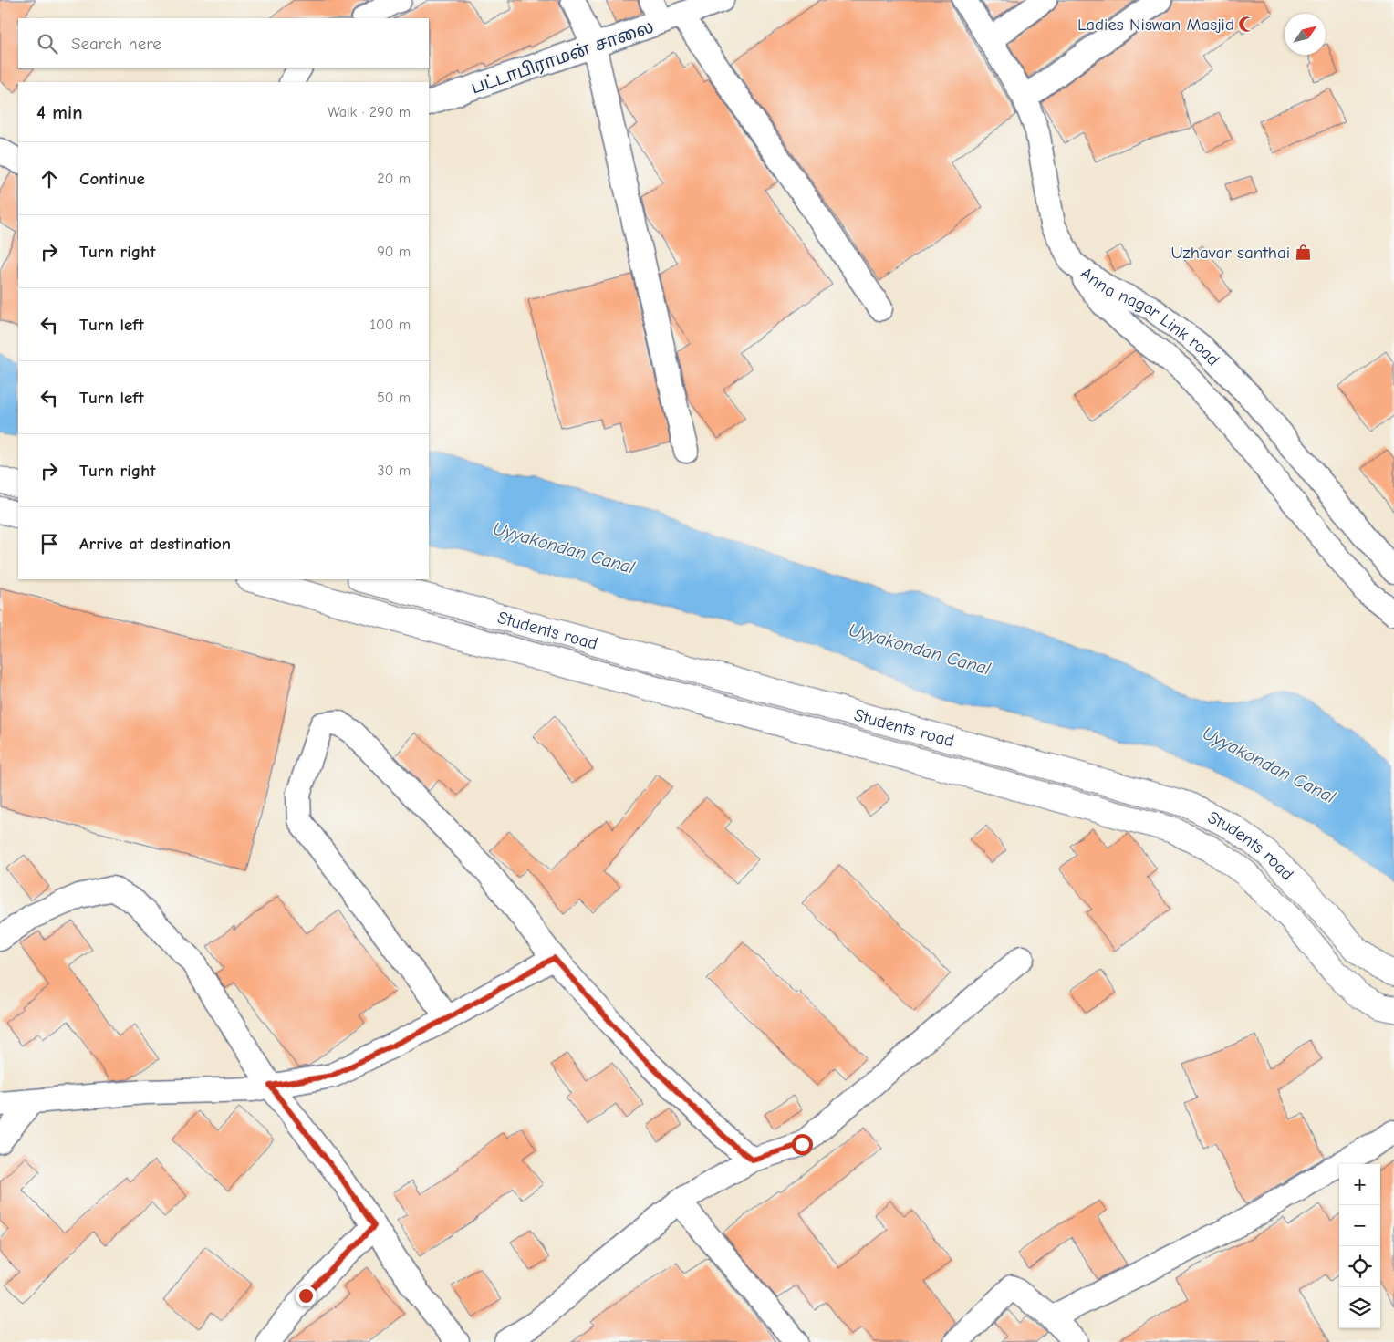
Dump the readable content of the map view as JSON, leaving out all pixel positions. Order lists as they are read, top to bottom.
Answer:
{
  "streets": {
    "main road": ["Students road"],
    "street": ["பட்டாபிராமன் சாலை", "Anna nagar Link road"]
  },
  "water": ["Uyyakondan Canal"],
  "places": {
    "mosque": ["Ladies Niswan Masjid"],
    "shop": ["Uzhavar santhai"]
  },
  "north": "top right",
  "page": {
    "search": "Search here",
    "heading": ["4 min", "Walk · 290 m"],
    "list": [
      ["Continue", "20 m"],
      ["Turn right", "90 m"],
      ["Turn left", "100 m"],
      ["Turn left", "50 m"],
      ["Turn right", "30 m"],
      "Arrive at destination"
    ],
    "map_buttons": ["+", "−"]
  }
}
